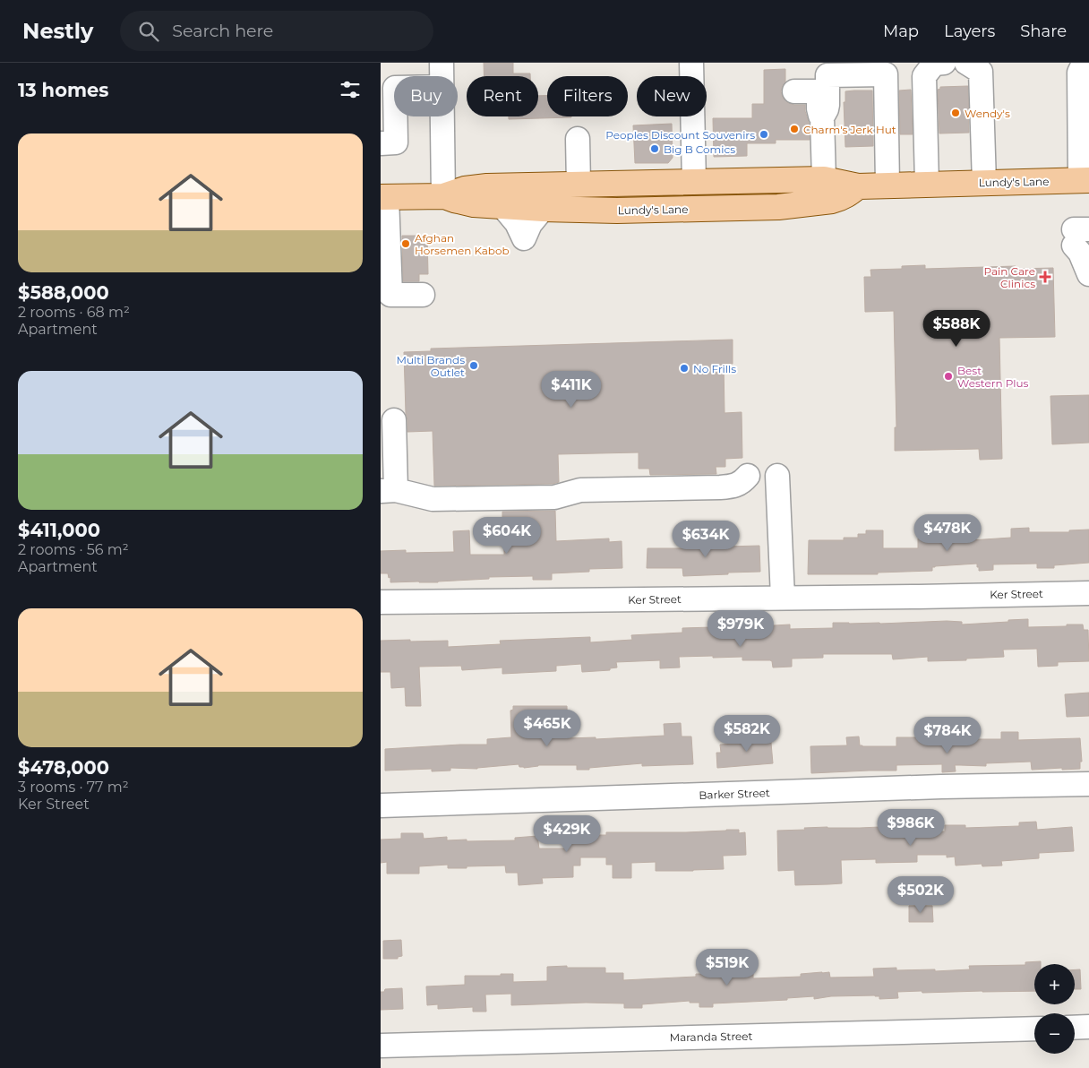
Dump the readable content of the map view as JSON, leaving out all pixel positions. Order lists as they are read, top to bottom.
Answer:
{
  "streets": {
    "main road": ["Lundy's Lane"],
    "street": ["Ker Street", "Barker Street", "Maranda Street"]
  },
  "places": {
    "other": [
      "Wendy's",
      "Charm's Jerk Hut",
      "Peoples Discount Souvenirs",
      "Big B Comics",
      "Afghan Horsemen Kabob",
      "Multi Brands Outlet",
      "No Frills",
      "Best Western Plus"
    ],
    "health": ["Pain Care Clinics"]
  },
  "page": {
    "header": "Nestly",
    "search": "Search here",
    "nav": ["Map", "Layers", "Share"],
    "heading": "13 homes",
    "chip": [
      "Buy",
      "Rent",
      "Filters",
      "New"
    ],
    "list": [
      {
        "name": "$588,000",
        "note": "2 rooms · 68 m² · Apartment"
      },
      {
        "name": "$411,000",
        "note": "2 rooms · 56 m² · Apartment"
      },
      {
        "name": "$478,000",
        "note": "3 rooms · 77 m² · Ker Street"
      }
    ],
    "price": [
      "$588K",
      "$411K",
      "$478K",
      "$604K",
      "$634K",
      "$979K",
      "$465K",
      "$582K",
      "$784K",
      "$986K",
      "$429K",
      "$502K",
      "$519K"
    ],
    "map_buttons": ["+", "−"]
  }
}
